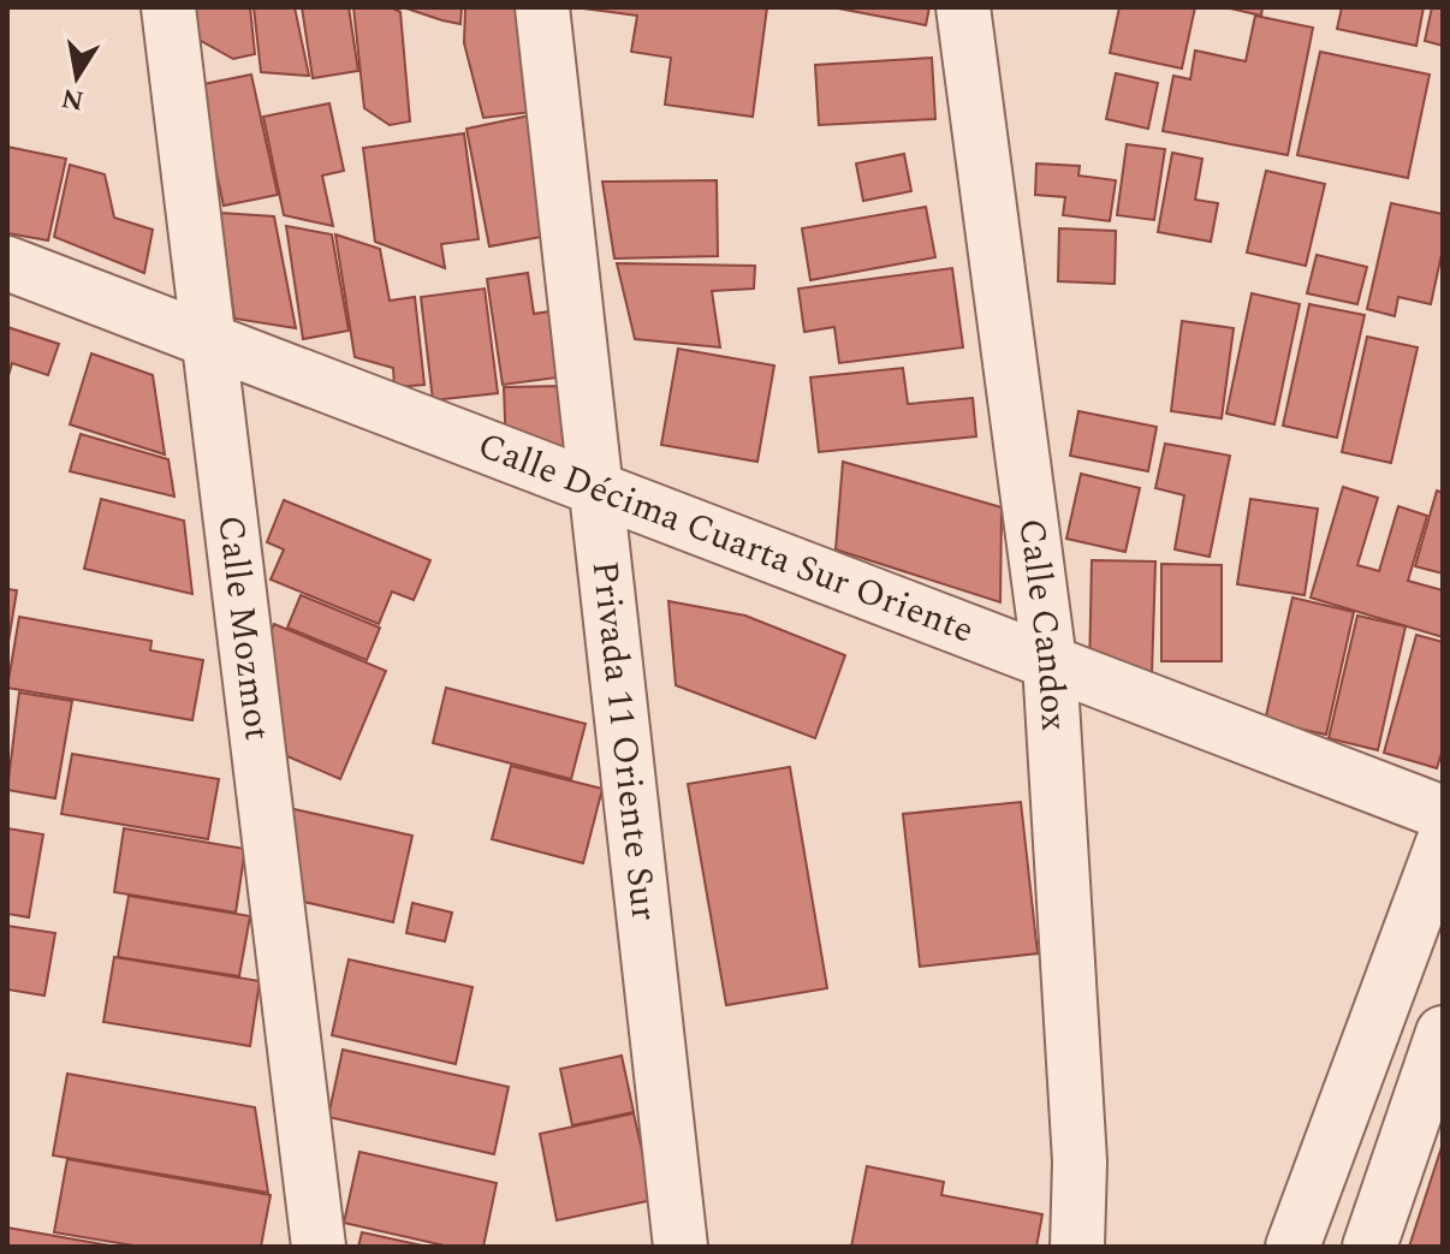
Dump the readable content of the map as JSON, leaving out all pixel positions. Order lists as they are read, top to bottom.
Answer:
{
  "streets": {
    "street": [
      "Calle Décima Cuarta Sur Oriente",
      "Calle Candox",
      "Calle Mozmot",
      "Privada 11 Oriente Sur"
    ]
  },
  "crossings": [
    ["Calle Décima Cuarta Sur Oriente", "Calle Candox"],
    ["Calle Décima Cuarta Sur Oriente", "Calle Mozmot"],
    ["Calle Décima Cuarta Sur Oriente", "Privada 11 Oriente Sur"]
  ],
  "north": "bottom"
}
